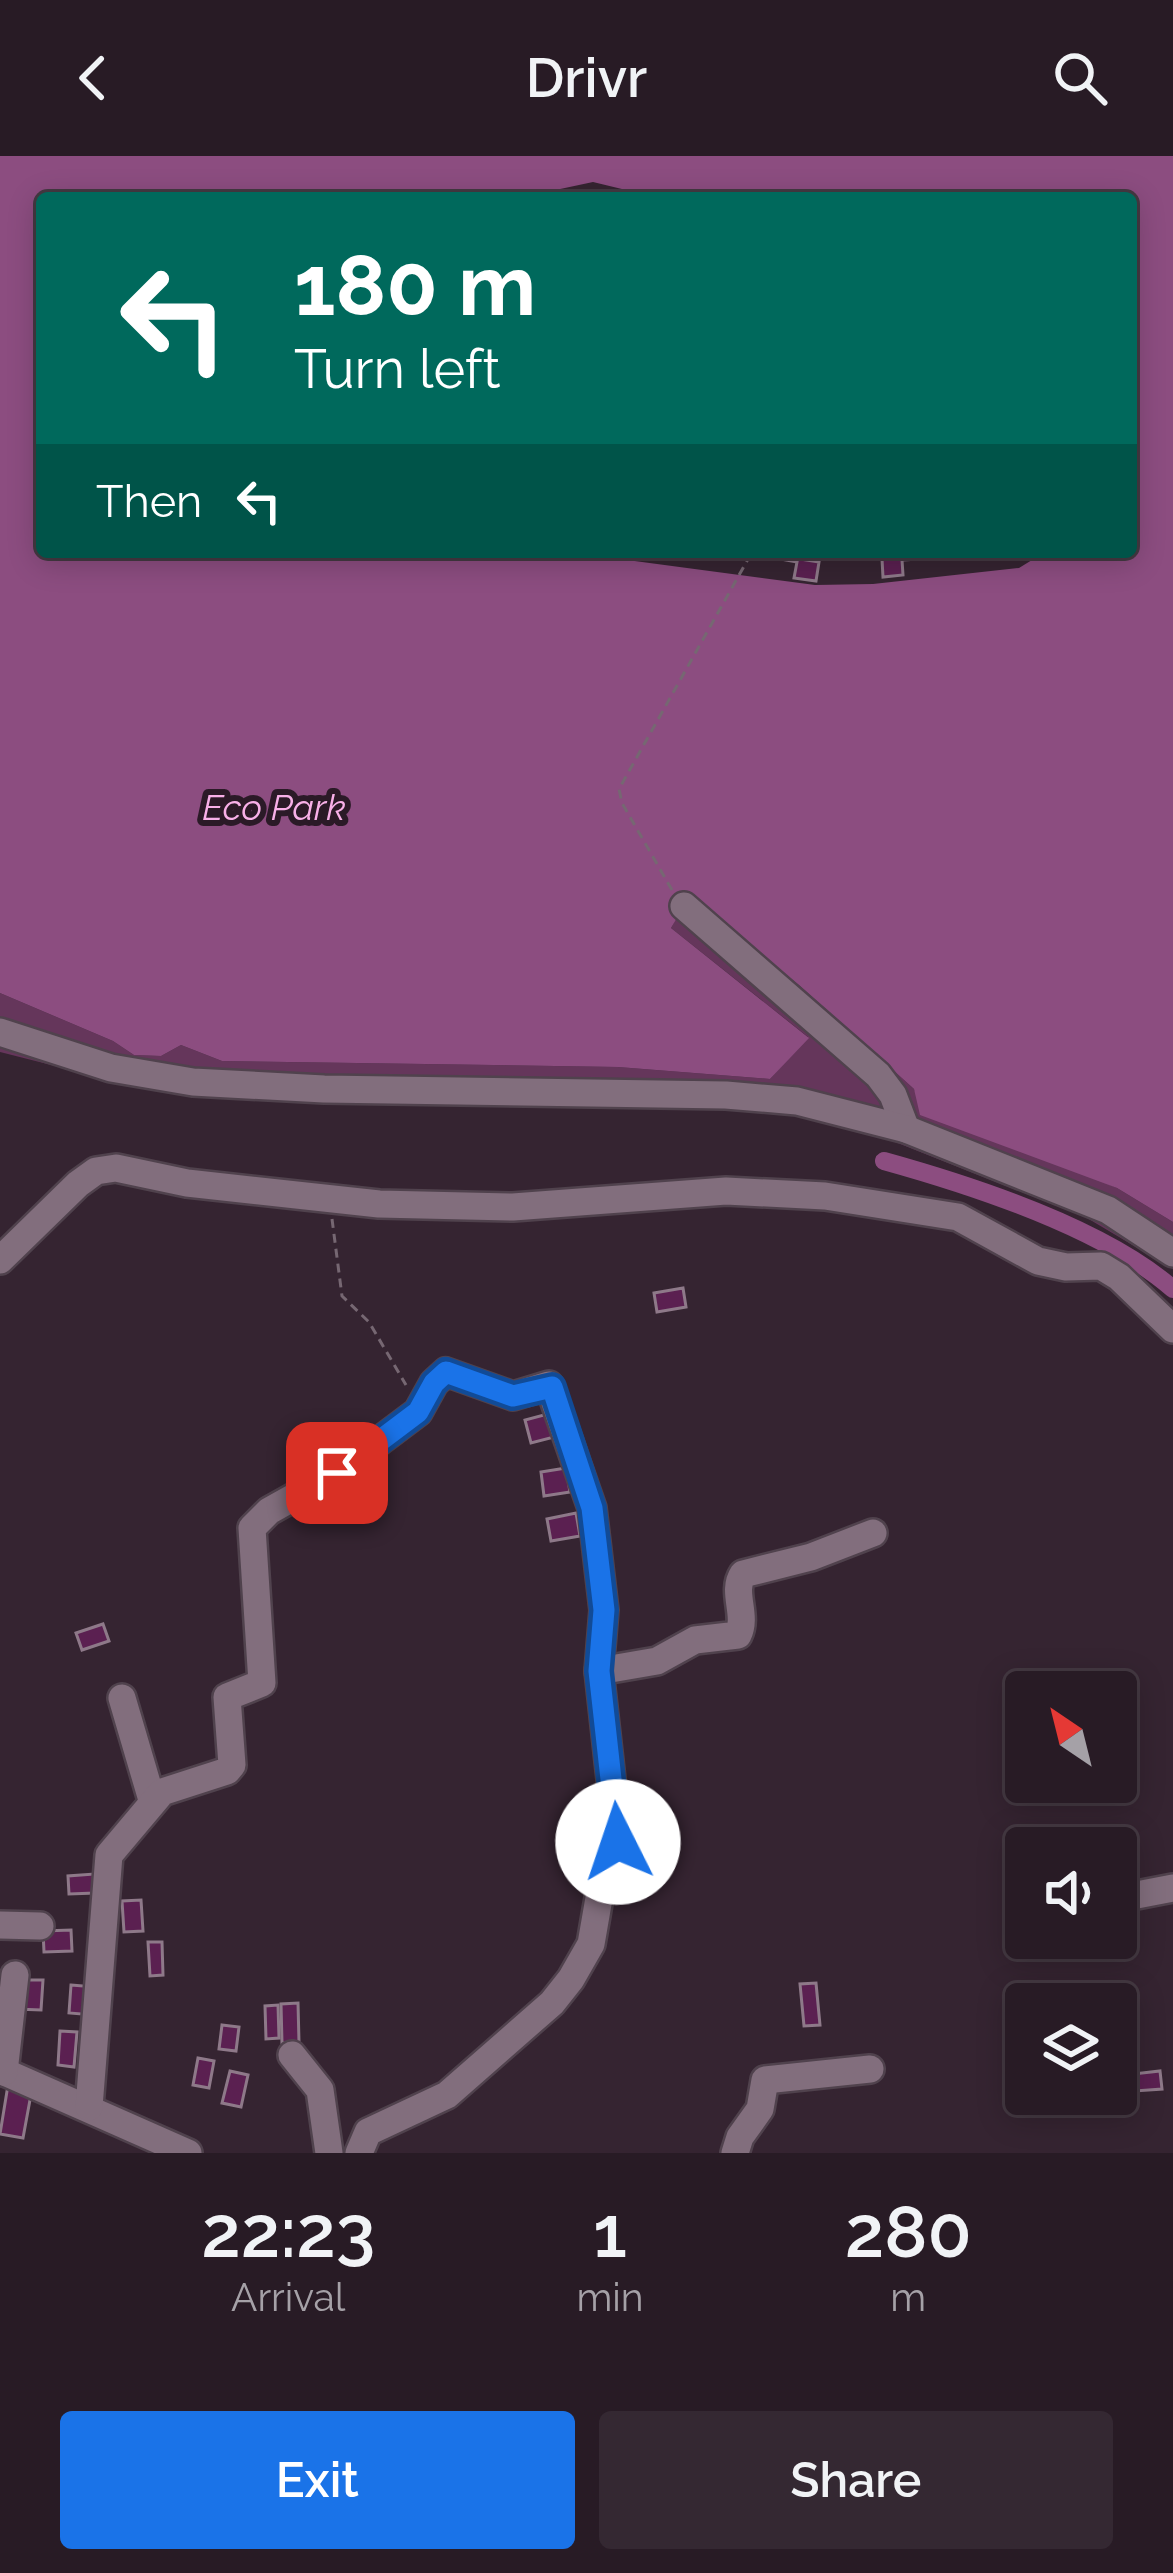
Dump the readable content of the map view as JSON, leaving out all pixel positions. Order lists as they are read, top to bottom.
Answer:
{
  "water": ["Eco Park"],
  "north": "top left",
  "page": {
    "header": "Drivr",
    "turn": ["180 m", "Turn left"],
    "then": "Then",
    "eta": [
      "22:23",
      "Arrival",
      "1",
      "min",
      "280",
      "m"
    ],
    "buttons": ["Exit", "Share"]
  }
}
